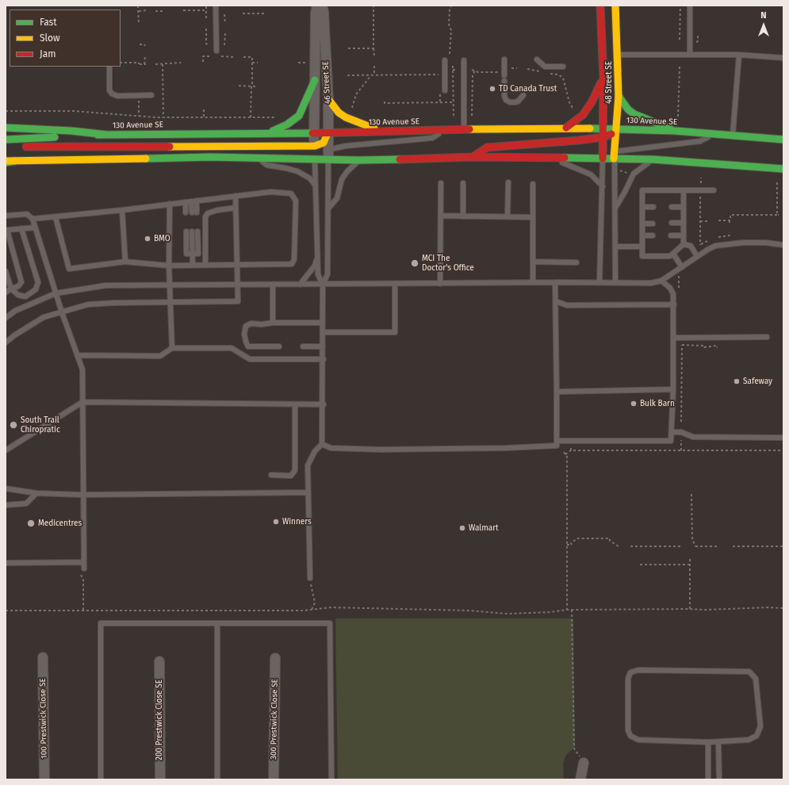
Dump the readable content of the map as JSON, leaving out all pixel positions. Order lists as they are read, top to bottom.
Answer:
{
  "streets": {
    "main road": ["48 Street SE", "130 Avenue SE"],
    "street": [
      "46 Street SE",
      "100 Prestwick Close SE",
      "300 Prestwick Close SE",
      "200 Prestwick Close SE"
    ]
  },
  "crossings": [
    ["46 Street SE", "130 Avenue SE"],
    ["48 Street SE", "130 Avenue SE"]
  ],
  "places": [
    "TD Canada Trust",
    "BMO",
    "MCI The Doctor's Office",
    "Safeway",
    "Bulk Barn",
    "South Trail Chiropratic",
    "Winners",
    "Medicentres",
    "Walmart"
  ],
  "legend": ["Fast", "Slow", "Jam"],
  "north": "top"
}
